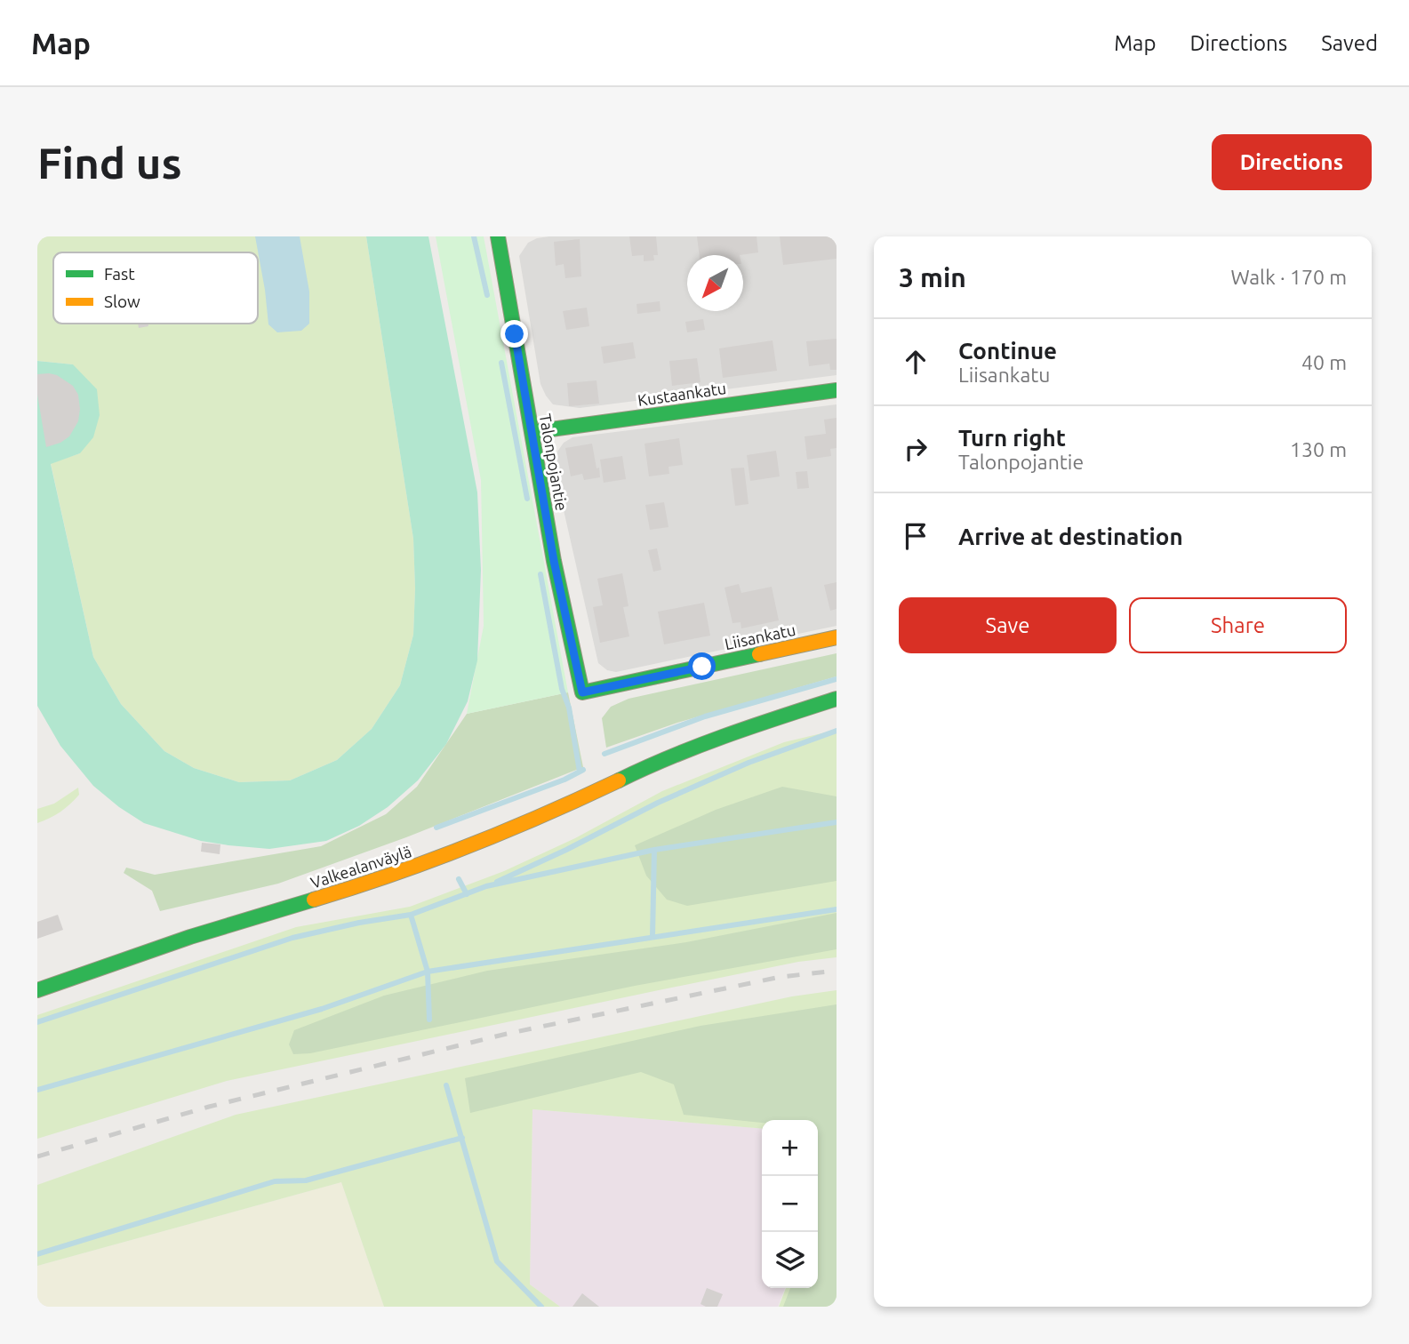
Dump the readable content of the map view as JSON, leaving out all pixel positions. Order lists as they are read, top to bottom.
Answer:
{
  "streets": {
    "street": [
      "Kustaankatu",
      "Talonpojantie",
      "Liisankatu",
      "Valkealanväylä"
    ]
  },
  "crossings": [
    ["Kustaankatu", "Talonpojantie"],
    ["Talonpojantie", "Liisankatu"]
  ],
  "legend": ["Fast", "Slow"],
  "north": "bottom left",
  "page": {
    "header": "Map",
    "nav": ["Map", "Directions", "Saved"],
    "buttons": [
      "Directions",
      ["Save", "Share"]
    ],
    "title": "Find us",
    "heading": ["3 min", "Walk · 170 m"],
    "list": [
      ["Continue", "Liisankatu", "40 m"],
      ["Turn right", "Talonpojantie", "130 m"],
      "Arrive at destination"
    ],
    "map_buttons": ["+", "−"]
  }
}
